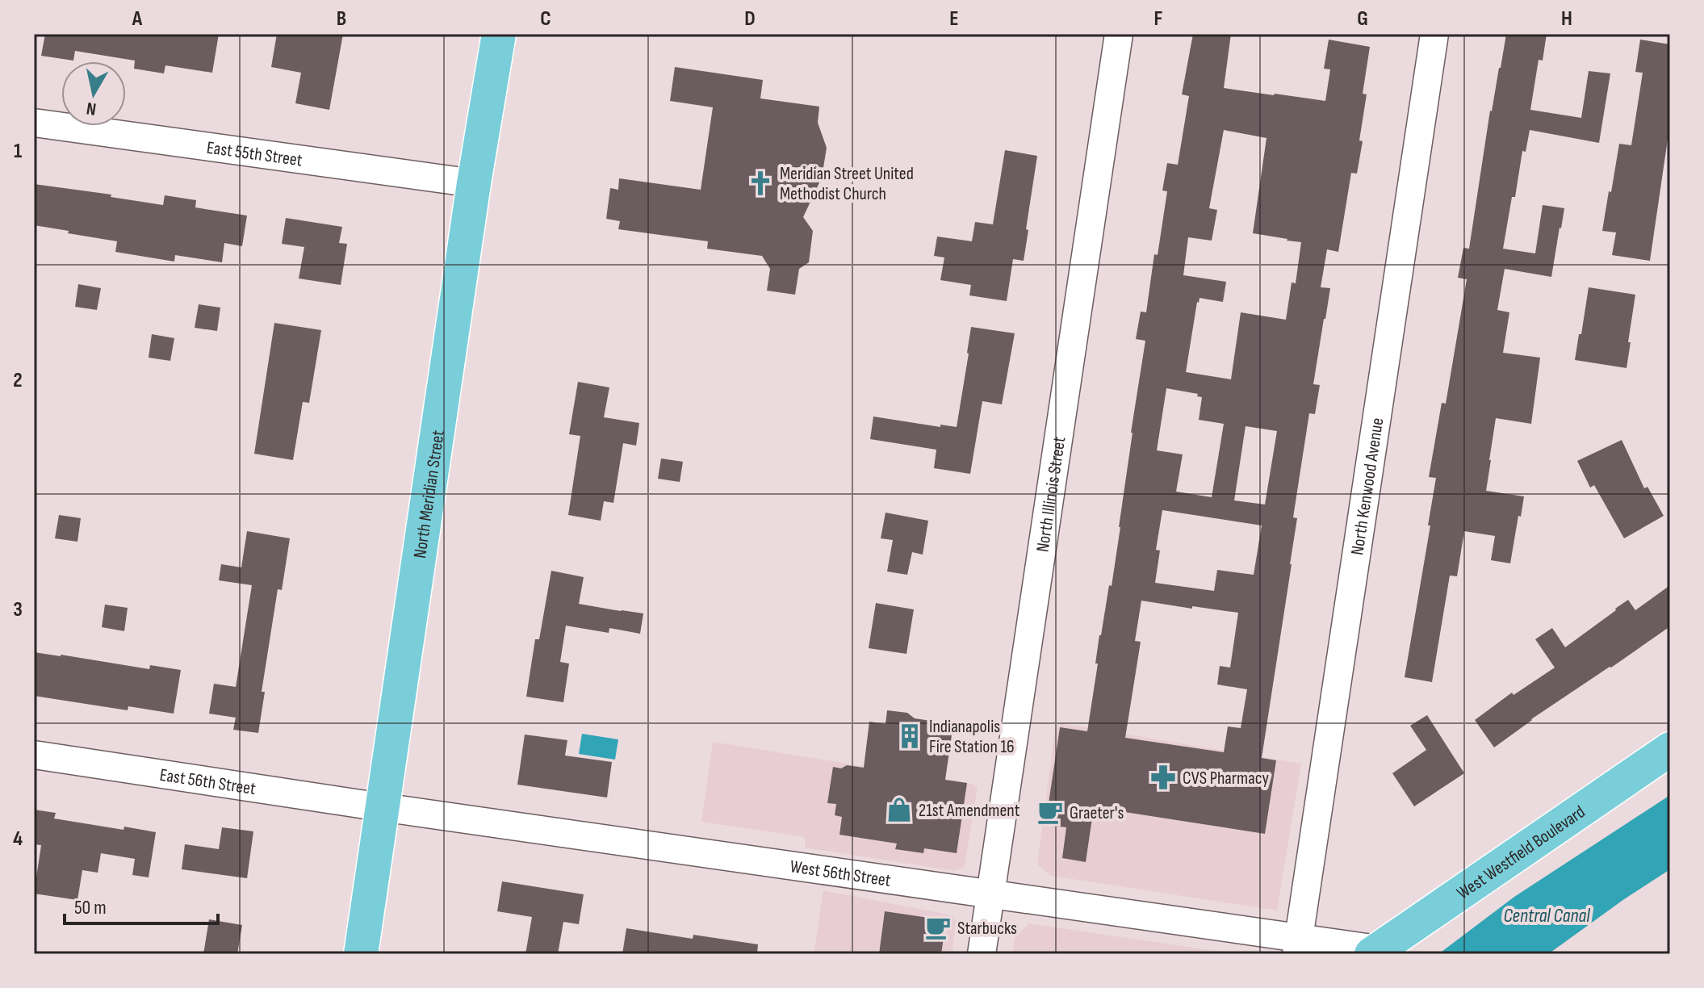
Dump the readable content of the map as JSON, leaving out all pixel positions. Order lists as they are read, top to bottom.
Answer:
{
  "streets": {
    "main road": ["North Meridian Street", "West Westfield Boulevard"],
    "street": [
      "East 55th Street",
      "North Kenwood Avenue",
      "North Illinois Street",
      "East 56th Street",
      "West 56th Street"
    ]
  },
  "crossings": [
    ["East 55th Street", "North Meridian Street"],
    ["North Kenwood Avenue", "West 56th Street"],
    ["North Meridian Street", "East 56th Street"],
    ["North Meridian Street", "West 56th Street"],
    ["North Illinois Street", "West 56th Street"],
    ["East 56th Street", "West 56th Street"]
  ],
  "water": ["Central Canal"],
  "places": {
    "church": ["Meridian Street United Methodist Church"],
    "building": ["Indianapolis Fire Station 16"],
    "pharmacy": ["CVS Pharmacy"],
    "shop": ["21st Amendment"],
    "cafe": ["Graeter's", "Starbucks"]
  },
  "scale_bar": "50 m",
  "north": "bottom",
  "grid": {
    "columns": [
      "A",
      "B",
      "C",
      "D",
      "E",
      "F",
      "G",
      "H"
    ],
    "rows": [
      "1",
      "2",
      "3",
      "4"
    ]
  }
}
